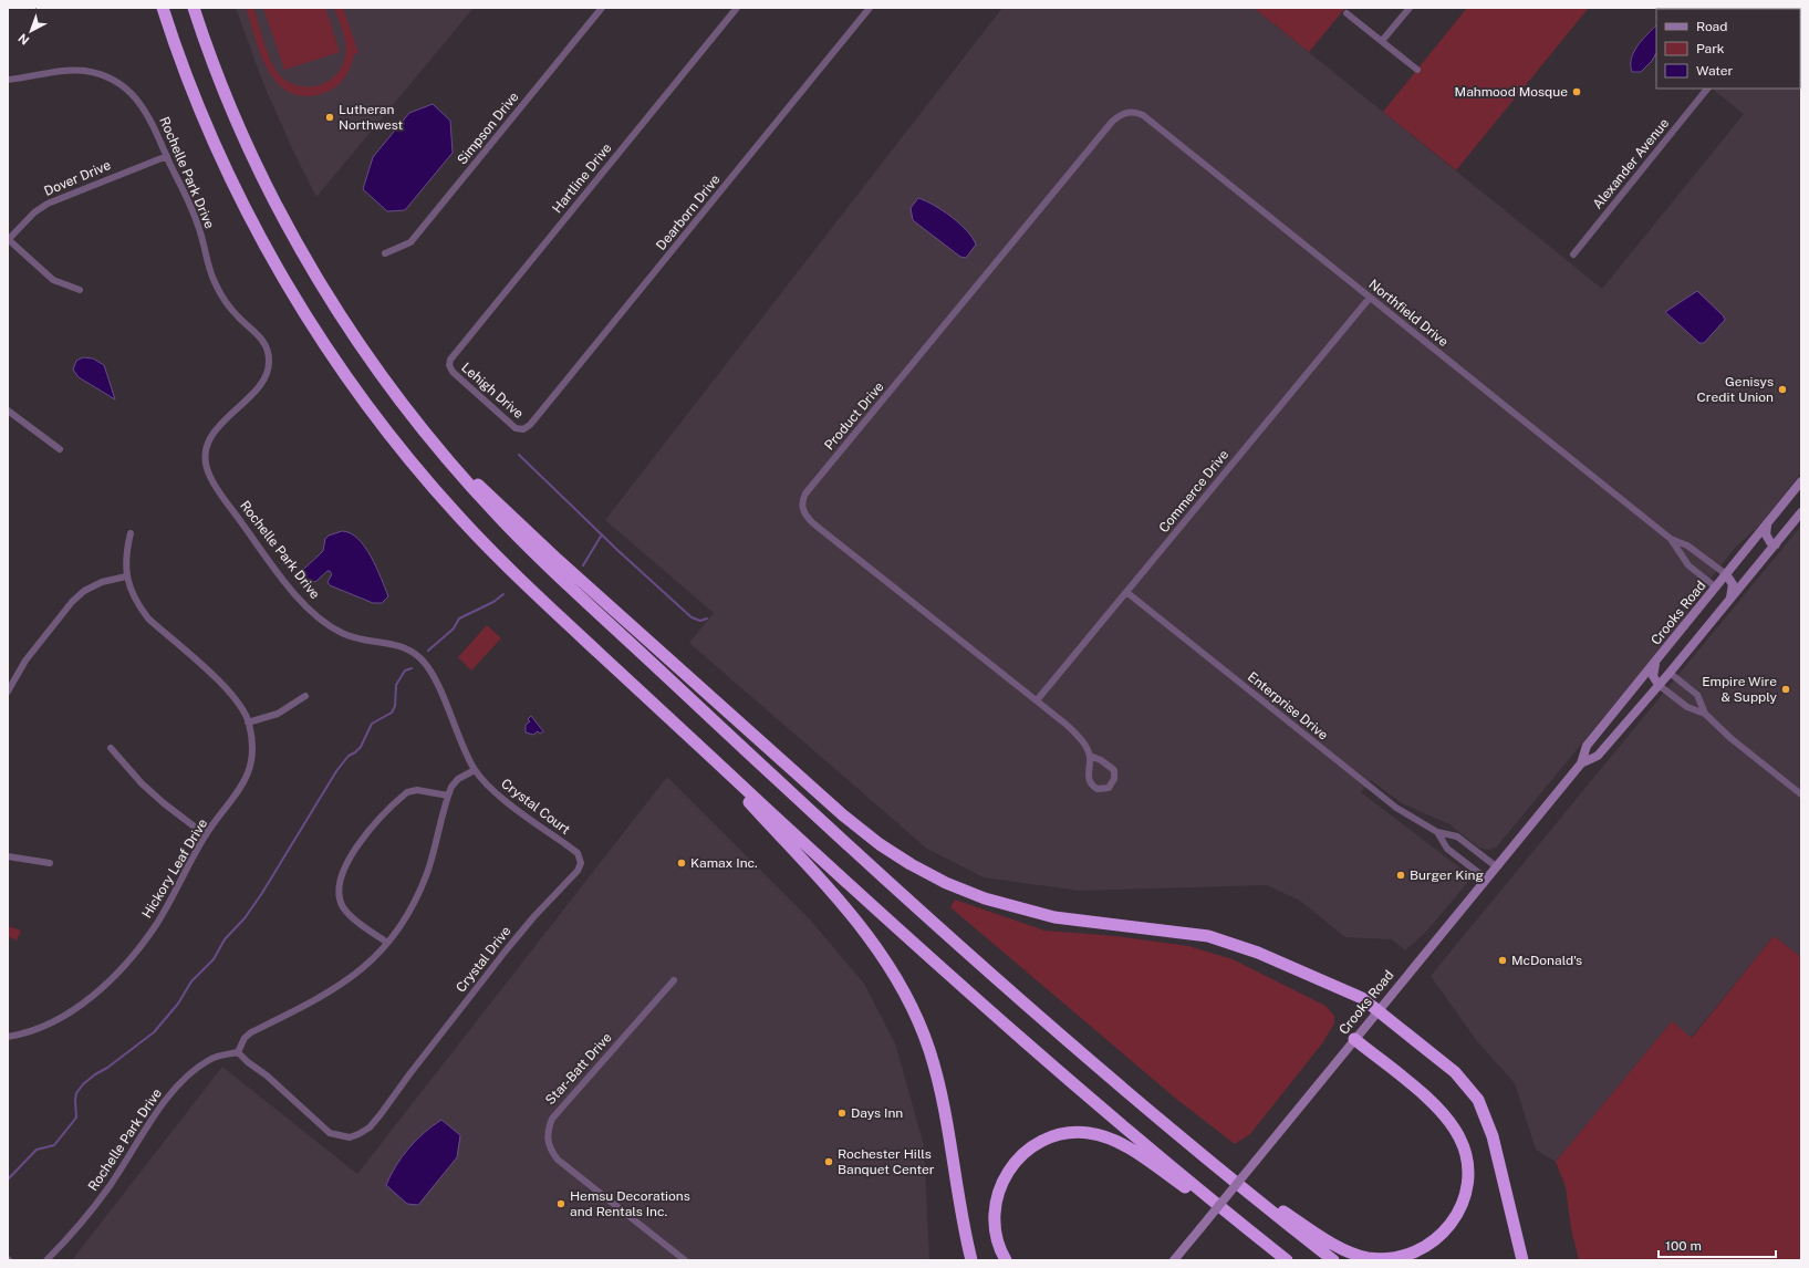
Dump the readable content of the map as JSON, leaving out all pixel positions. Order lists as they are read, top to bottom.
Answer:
{
  "streets": {
    "main road": ["Crooks Road"],
    "street": [
      "Simpson Drive",
      "Alexander Avenue",
      "Rochelle Park Drive",
      "Dover Drive",
      "Hartline Drive",
      "Dearborn Drive",
      "Northfield Drive",
      "Lehigh Drive",
      "Product Drive",
      "Commerce Drive",
      "Enterprise Drive",
      "Crystal Court",
      "Hickory Leaf Drive",
      "Crystal Drive",
      "Star-Batt Drive"
    ]
  },
  "crossings": [
    ["Rochelle Park Drive", "Dover Drive"],
    ["Rochelle Park Drive", "Crystal Court"],
    ["Rochelle Park Drive", "Crystal Drive"],
    ["Hartline Drive", "Lehigh Drive"],
    ["Dearborn Drive", "Lehigh Drive"],
    ["Northfield Drive", "Product Drive"],
    ["Northfield Drive", "Commerce Drive"],
    ["Northfield Drive", "Crooks Road"],
    ["Product Drive", "Commerce Drive"],
    ["Commerce Drive", "Enterprise Drive"],
    ["Crooks Road", "Enterprise Drive"],
    ["Crystal Court", "Crystal Drive"]
  ],
  "places": [
    "Mahmood Mosque",
    "Lutheran Northwest",
    "Genisys Credit Union",
    "Empire Wire & Supply",
    "Kamax Inc.",
    "Burger King",
    "McDonald's",
    "Days Inn",
    "Rochester Hills Banquet Center",
    "Hemsu Decorations and Rentals Inc."
  ],
  "legend": ["Road", "Park", "Water"],
  "scale_bar": "100 m",
  "north": "bottom left"
}
